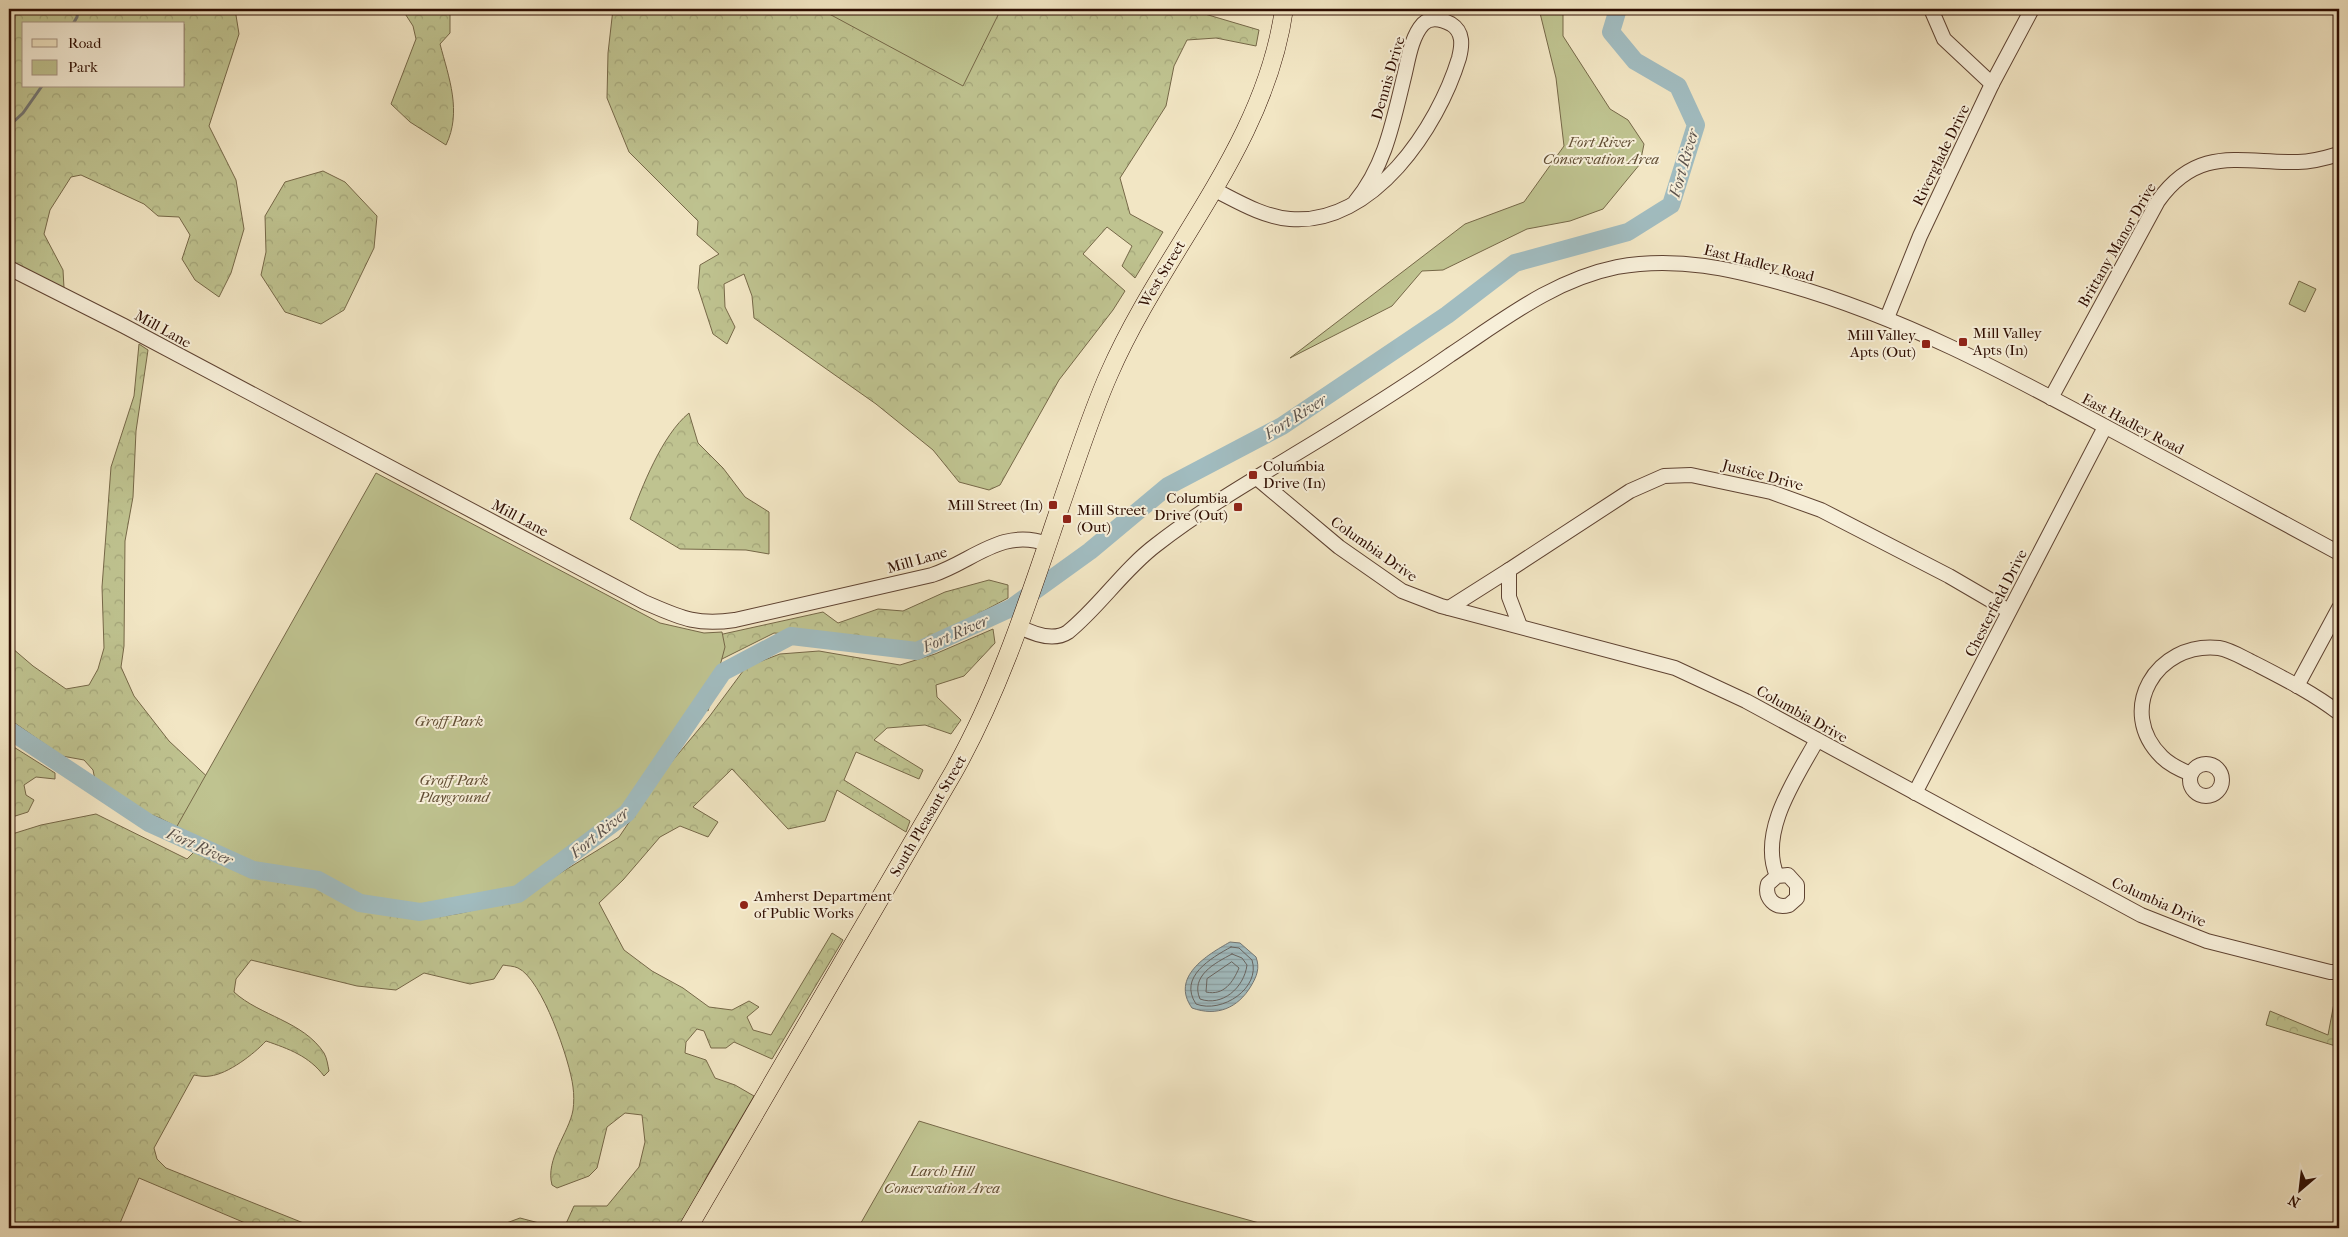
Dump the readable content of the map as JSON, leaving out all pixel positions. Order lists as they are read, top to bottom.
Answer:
{
  "streets": {
    "main road": ["West Street", "South Pleasant Street"],
    "street": [
      "Dennis Drive",
      "Riverglade Drive",
      "Brittany Manor Drive",
      "East Hadley Road",
      "Mill Lane",
      "Justice Drive",
      "Columbia Drive",
      "Chesterfield Drive"
    ]
  },
  "crossings": [
    ["Dennis Drive", "West Street"],
    ["Riverglade Drive", "East Hadley Road"],
    ["Brittany Manor Drive", "East Hadley Road"],
    ["East Hadley Road", "Columbia Drive"],
    ["East Hadley Road", "Chesterfield Drive"],
    ["East Hadley Road", "South Pleasant Street"],
    ["West Street", "Mill Lane"],
    ["West Street", "South Pleasant Street"],
    ["Mill Lane", "South Pleasant Street"],
    ["Justice Drive", "Columbia Drive"],
    ["Justice Drive", "Chesterfield Drive"],
    ["Columbia Drive", "Chesterfield Drive"]
  ],
  "water": ["Fort River"],
  "parks": [
    "Fort River Conservation Area",
    "Groff Park",
    "Groff Park Playground",
    "Larch Hill Conservation Area"
  ],
  "places": {
    "transit": [
      "Mill Valley Apts (In)",
      "Mill Valley Apts (Out)",
      "Columbia Drive (In)",
      "Mill Street (In)",
      "Columbia Drive (Out)",
      "Mill Street (Out)"
    ],
    "other": ["Amherst Department of Public Works"]
  },
  "legend": ["Road", "Park"],
  "north": "bottom left"
}
